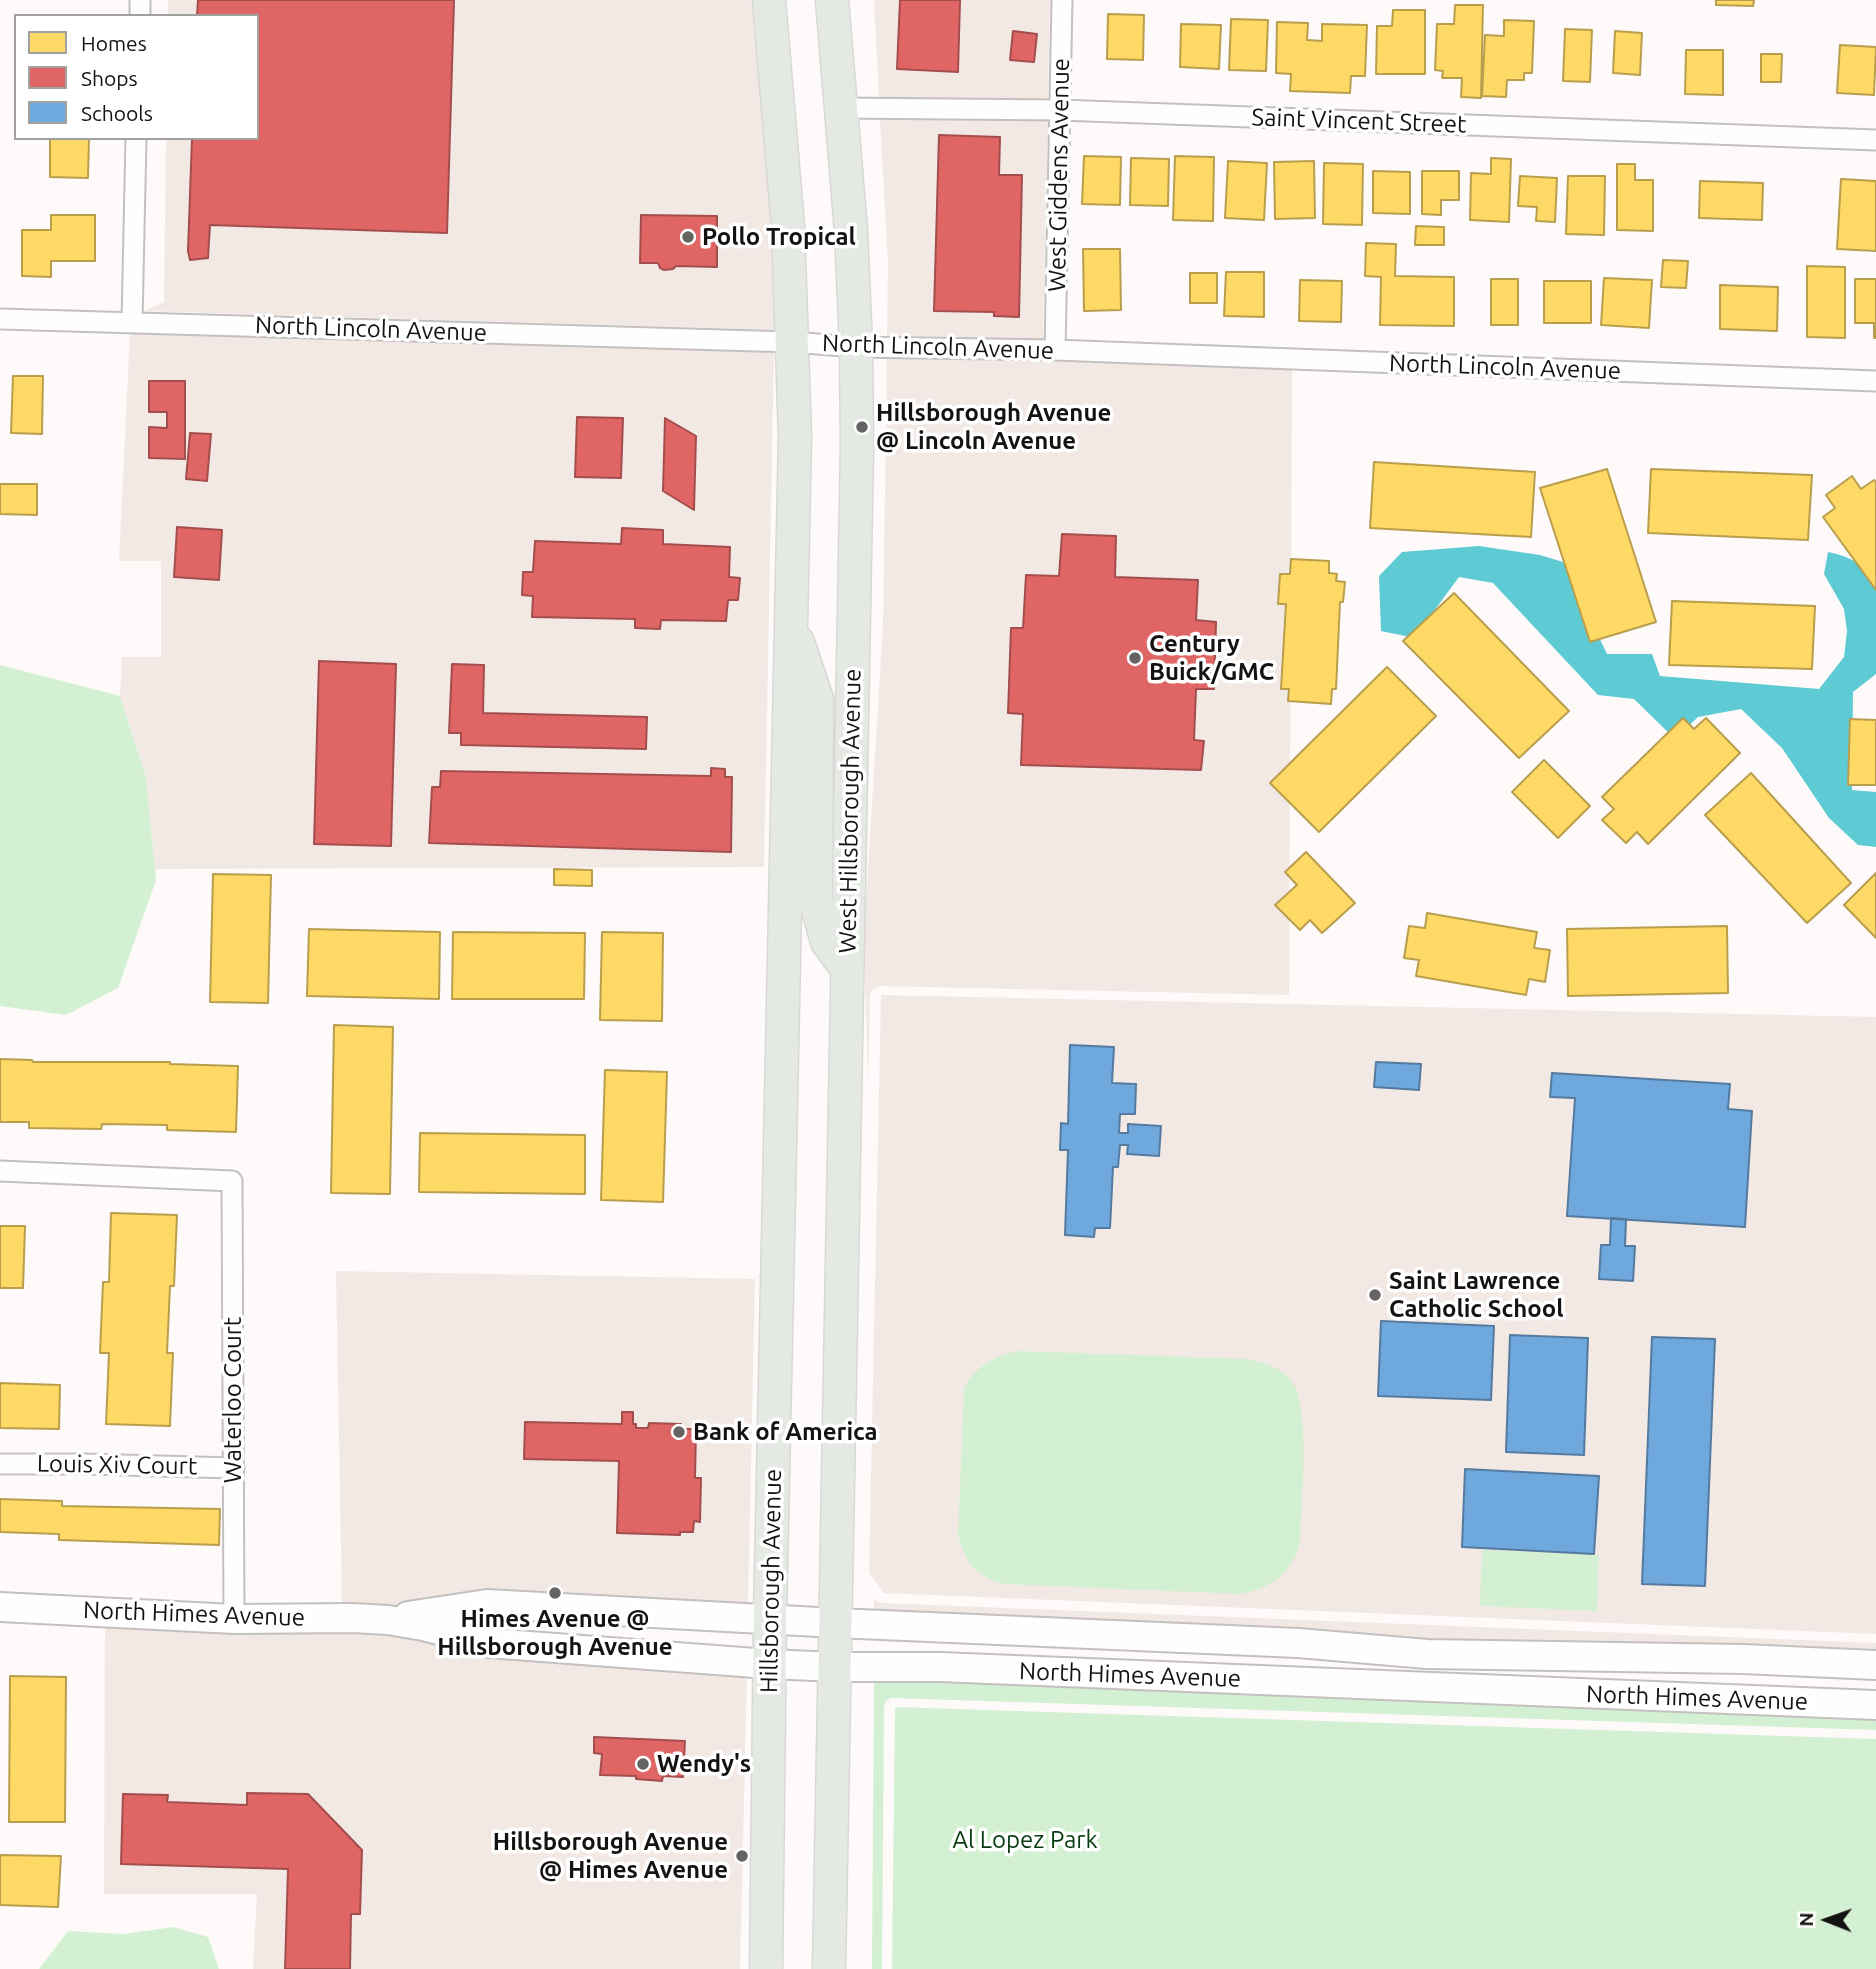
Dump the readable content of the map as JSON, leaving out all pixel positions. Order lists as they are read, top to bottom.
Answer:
{
  "streets": {
    "main road": ["West Hillsborough Avenue", "Hillsborough Avenue"],
    "street": [
      "Saint Vincent Street",
      "West Giddens Avenue",
      "North Lincoln Avenue",
      "Waterloo Court",
      "Louis Xiv Court",
      "North Himes Avenue"
    ]
  },
  "crossings": [
    ["Saint Vincent Street", "West Giddens Avenue"],
    ["Saint Vincent Street", "West Hillsborough Avenue"],
    ["West Giddens Avenue", "North Lincoln Avenue"],
    ["North Lincoln Avenue", "West Hillsborough Avenue"],
    ["West Hillsborough Avenue", "North Himes Avenue"],
    ["Waterloo Court", "Louis Xiv Court"],
    ["Waterloo Court", "North Himes Avenue"],
    ["Hillsborough Avenue", "North Himes Avenue"]
  ],
  "parks": ["Al Lopez Park"],
  "places": [
    "Pollo Tropical",
    "Hillsborough Avenue @ Lincoln Avenue",
    "Century Buick/GMC",
    "Saint Lawrence Catholic School",
    "Bank of America",
    "Himes Avenue @ Hillsborough Avenue",
    "Wendy's",
    "Hillsborough Avenue @ Himes Avenue"
  ],
  "legend": ["Homes", "Shops", "Schools"],
  "north": "left"
}
